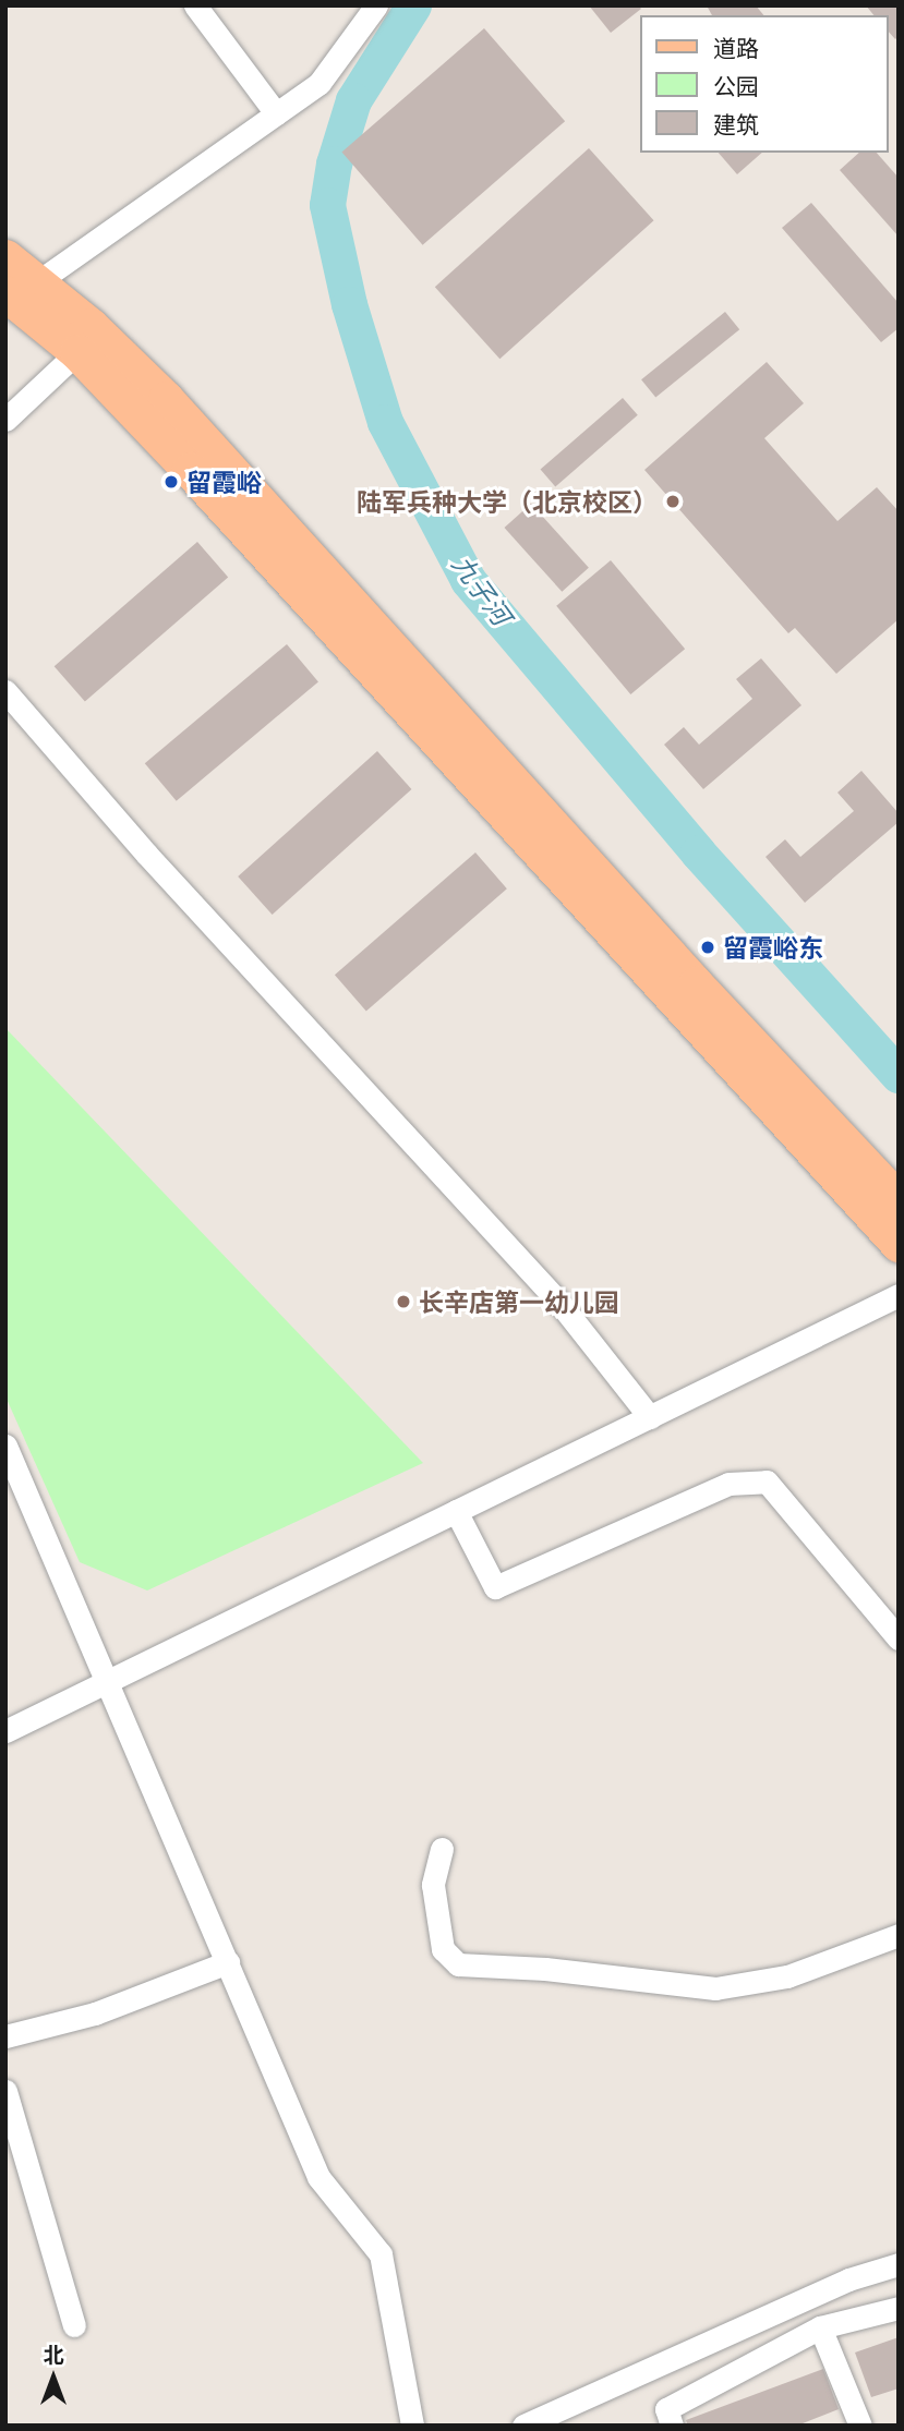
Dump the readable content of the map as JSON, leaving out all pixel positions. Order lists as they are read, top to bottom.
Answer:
{
  "water": ["九子河"],
  "places": [
    "留霞峪",
    "陆军兵种大学（北京校区）",
    "留霞峪东",
    "长辛店第一幼儿园"
  ],
  "legend": ["道路", "公园", "建筑"],
  "north": "top"
}
